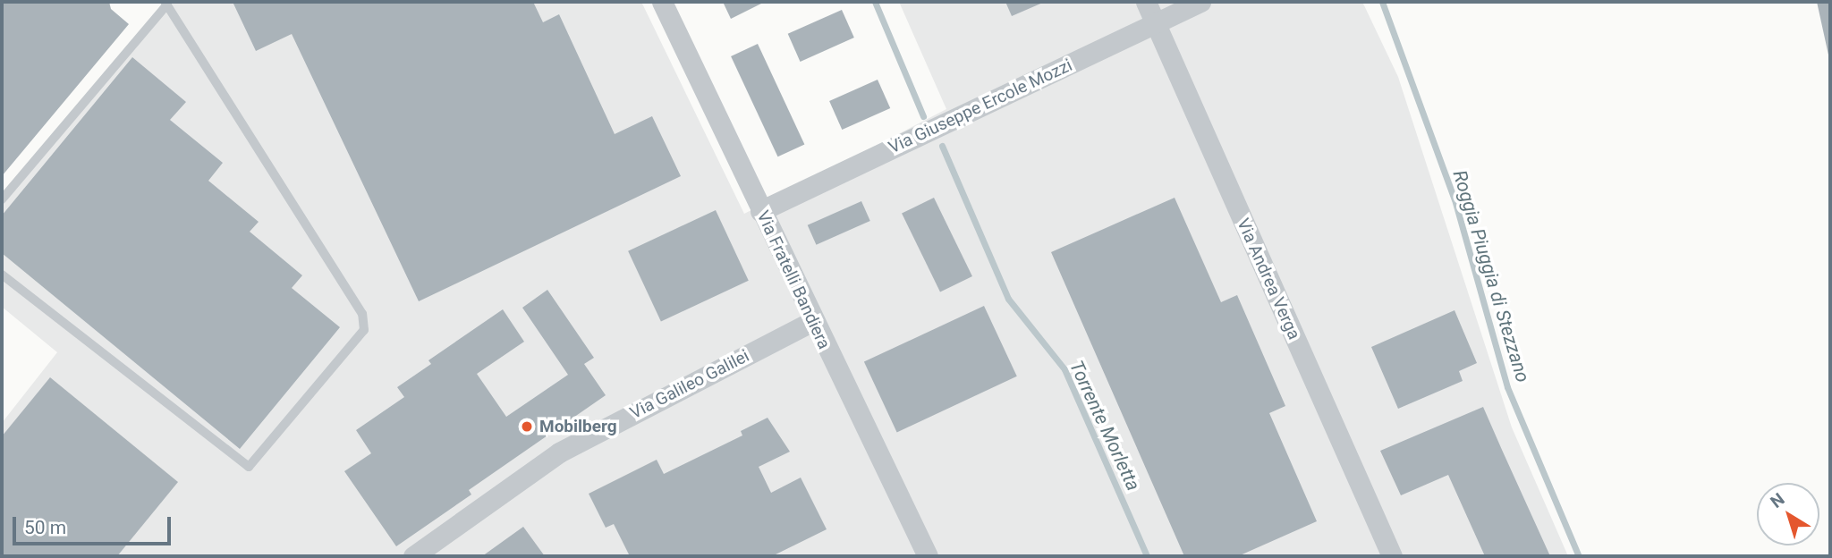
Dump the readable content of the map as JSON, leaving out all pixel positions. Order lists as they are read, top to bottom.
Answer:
{
  "streets": {
    "street": [
      "Via Giuseppe Ercole Mozzi",
      "Via Andrea Verga",
      "Via Fratelli Bandiera",
      "Via Galileo Galilei"
    ]
  },
  "crossings": [
    ["Via Giuseppe Ercole Mozzi", "Via Andrea Verga"],
    ["Via Giuseppe Ercole Mozzi", "Via Fratelli Bandiera"],
    ["Via Fratelli Bandiera", "Via Galileo Galilei"]
  ],
  "water": ["Roggia Piuggia di Stezzano", "Torrente Morletta"],
  "places": ["Mobilberg"],
  "scale_bar": "50 m",
  "north": "top left"
}
